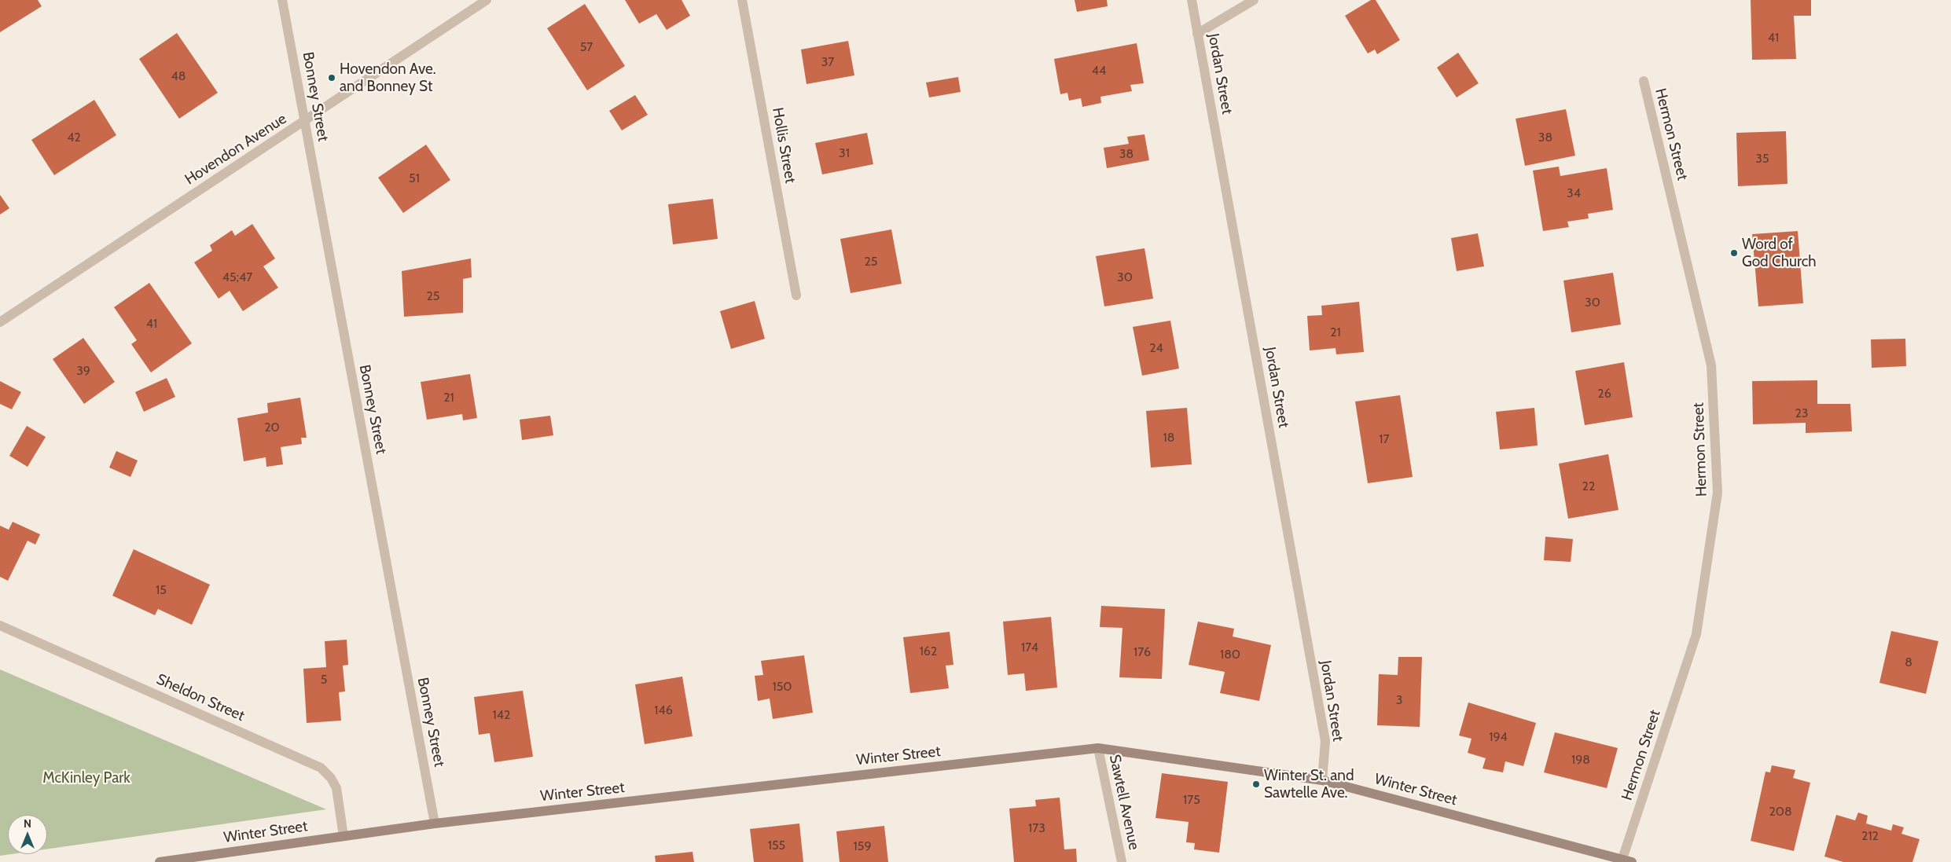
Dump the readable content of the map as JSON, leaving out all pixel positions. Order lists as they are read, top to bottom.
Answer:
{
  "streets": {
    "main road": ["Winter Street"],
    "street": [
      "Jordan Street",
      "Bonney Street",
      "Hermon Street",
      "Hollis Street",
      "Hovendon Avenue",
      "Sheldon Street",
      "Sawtell Avenue"
    ]
  },
  "crossings": [
    ["Jordan Street", "Winter Street"],
    ["Bonney Street", "Hovendon Avenue"],
    ["Bonney Street", "Winter Street"],
    ["Hermon Street", "Winter Street"],
    ["Sheldon Street", "Winter Street"],
    ["Winter Street", "Sawtell Avenue"]
  ],
  "parks": ["McKinley Park"],
  "places": ["Hovendon Ave. and Bonney St", "Word of God Church", "Winter St. and Sawtelle Ave."],
  "house_numbers": [
    "41",
    "57",
    "37",
    "44",
    "48",
    "42",
    "38",
    "31",
    "38",
    "35",
    "51",
    "34",
    "25",
    "45;47",
    "30",
    "25",
    "30",
    "41",
    "21",
    "24",
    "39",
    "26",
    "21",
    "23",
    "20",
    "18",
    "17",
    "22",
    "15",
    "174",
    "162",
    "176",
    "180",
    "8",
    "5",
    "150",
    "3",
    "146",
    "142",
    "194",
    "198",
    "175",
    "208",
    "173",
    "212",
    "155",
    "159"
  ],
  "north": "top"
}
